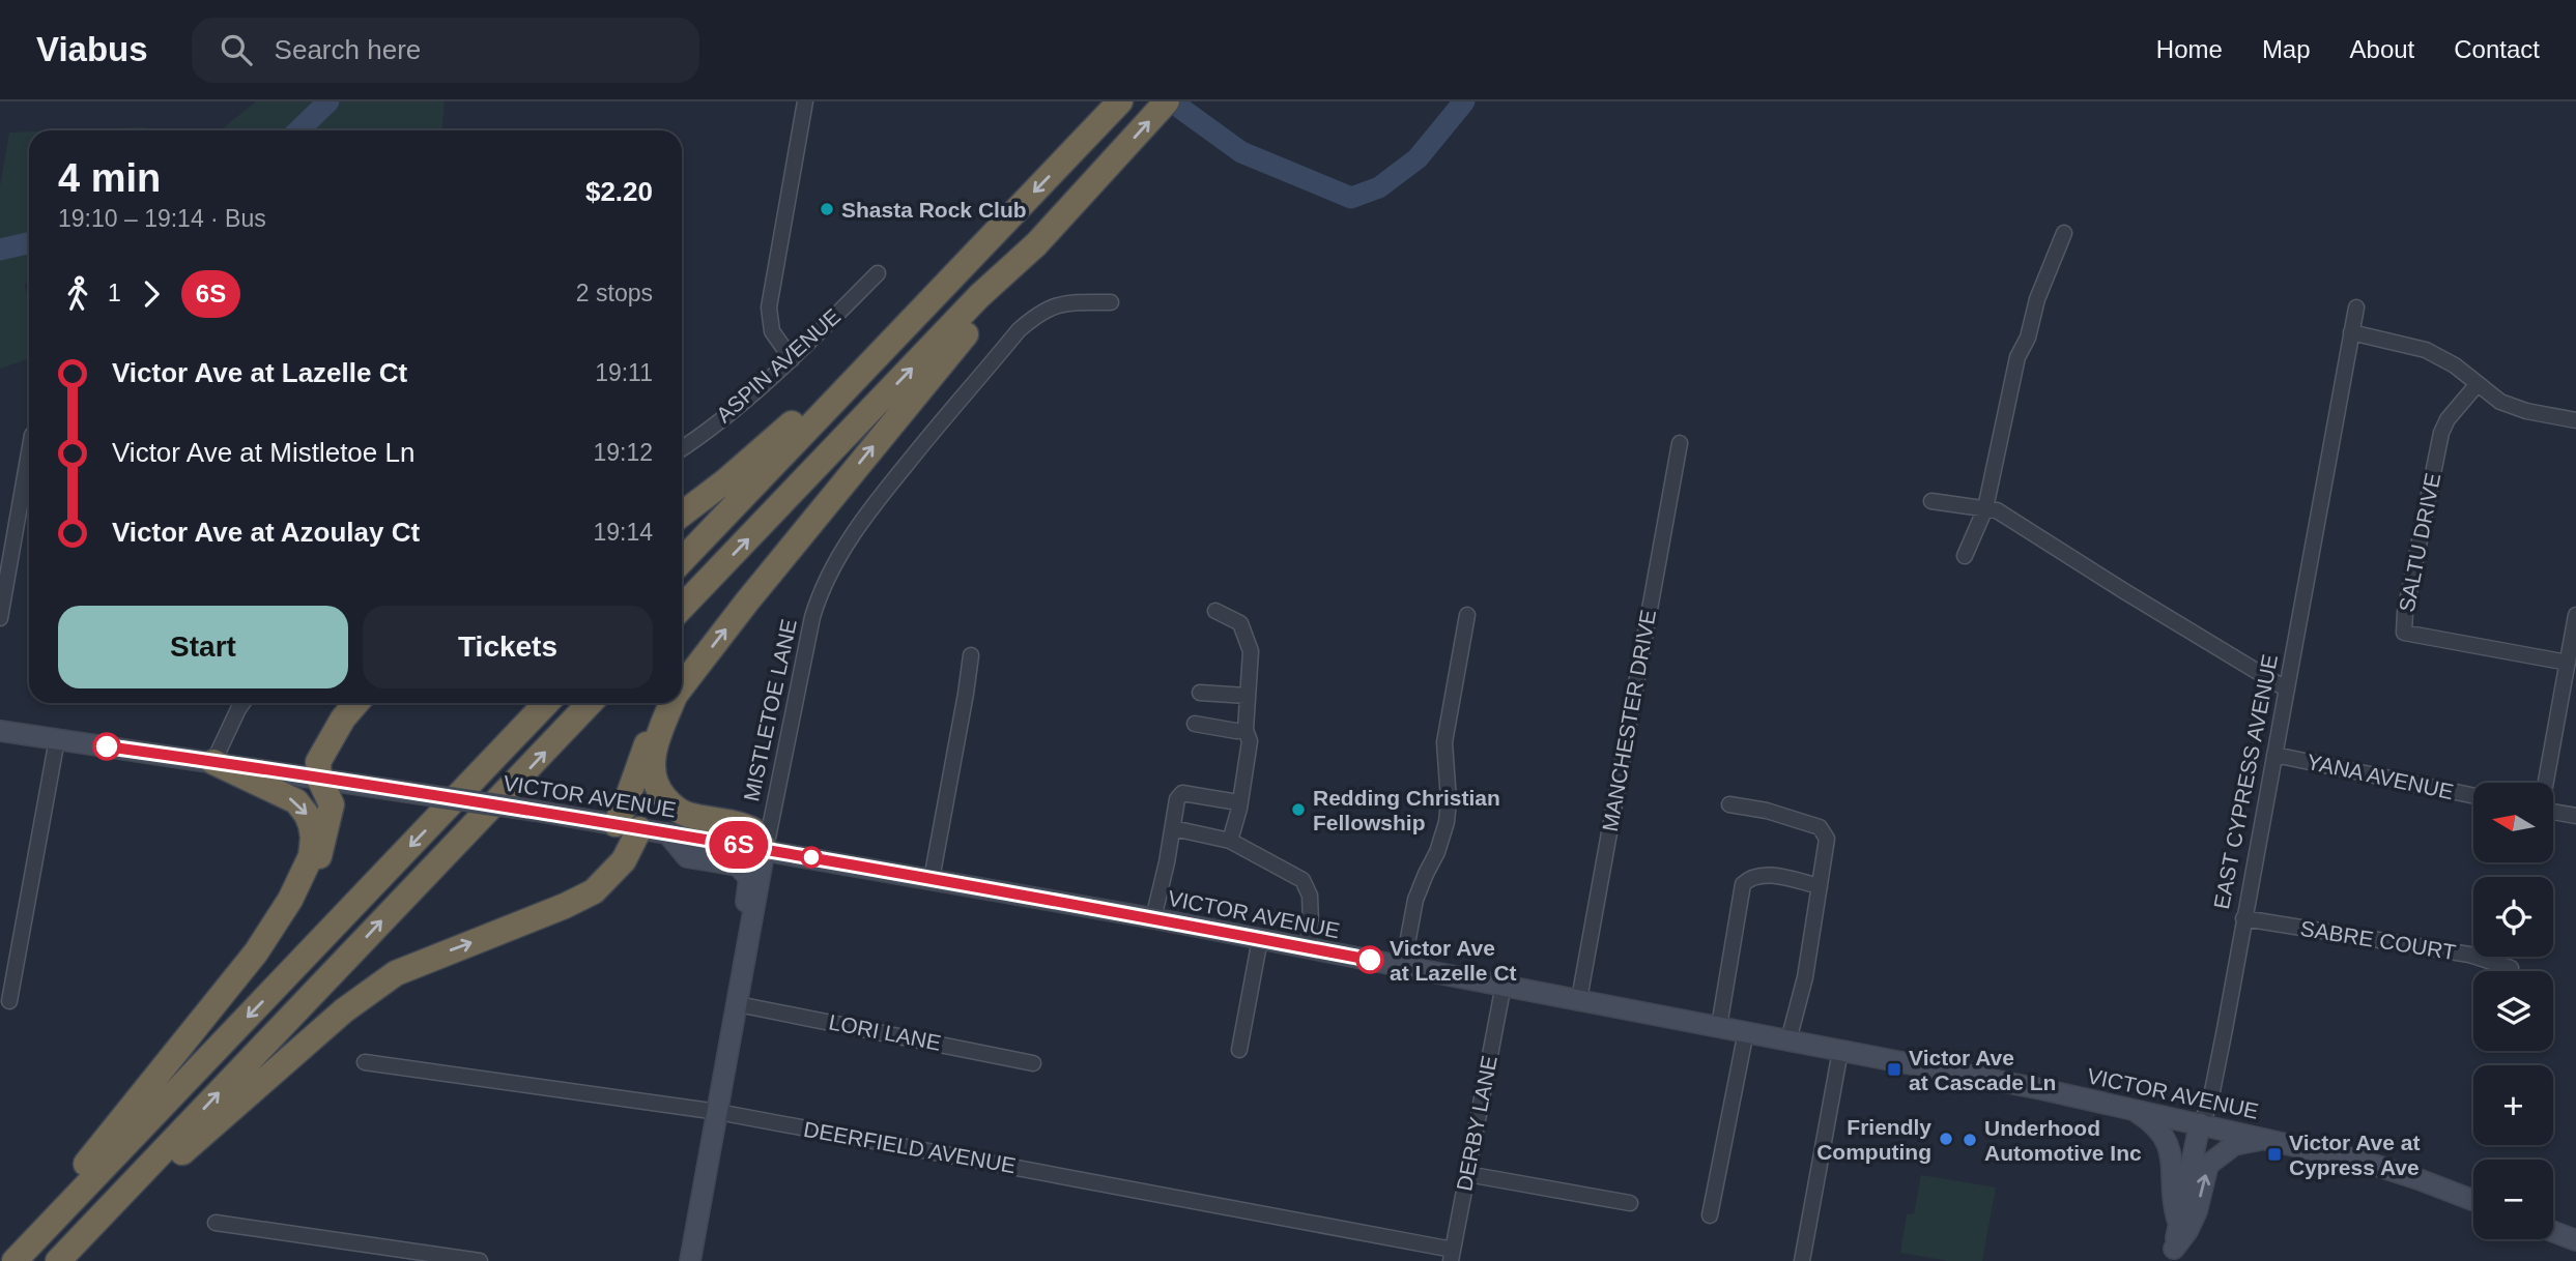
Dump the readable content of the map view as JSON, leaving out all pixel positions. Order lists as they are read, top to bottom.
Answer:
{
  "streets": {
    "main road": ["MISTLETOE LANE", "EAST CYPRESS AVENUE", "VICTOR AVENUE"],
    "street": [
      "ASPIN AVENUE",
      "SALTU DRIVE",
      "MANCHESTER DRIVE",
      "YANA AVENUE",
      "SABRE COURT",
      "LORI LANE",
      "DERBY LANE",
      "DEERFIELD AVENUE"
    ]
  },
  "crossings": [
    ["MISTLETOE LANE", "VICTOR AVENUE"],
    ["MISTLETOE LANE", "LORI LANE"],
    ["MISTLETOE LANE", "DEERFIELD AVENUE"],
    ["MANCHESTER DRIVE", "VICTOR AVENUE"],
    ["YANA AVENUE", "EAST CYPRESS AVENUE"],
    ["EAST CYPRESS AVENUE", "VICTOR AVENUE"],
    ["EAST CYPRESS AVENUE", "SABRE COURT"],
    ["VICTOR AVENUE", "DERBY LANE"],
    ["DERBY LANE", "DEERFIELD AVENUE"]
  ],
  "places": {
    "other": [
      "Shasta Rock Club",
      "Redding Christian Fellowship",
      "Victor Ave at Lazelle Ct",
      "Friendly Computing",
      "Underhood Automotive Inc"
    ],
    "transit": ["Victor Ave at Cascade Ln", "Victor Ave at Cypress Ave"]
  },
  "lines": ["bus line 6S"],
  "north": "left",
  "page": {
    "header": "Viabus",
    "search": "Search here",
    "nav": [
      "Home",
      "Map",
      "About",
      "Contact"
    ],
    "on_map": "6S",
    "heading": ["4 min", "19:10 – 19:14 · Bus", "$2.20"],
    "legs": ["1", "6S", "2 stops"],
    "list": [
      {
        "name": "Victor Ave at Lazelle Ct",
        "value": "19:11"
      },
      {
        "name": "Victor Ave at Mistletoe Ln",
        "value": "19:12"
      },
      {
        "name": "Victor Ave at Azoulay Ct",
        "value": "19:14"
      }
    ],
    "buttons": ["Start", "Tickets"],
    "map_buttons": ["+", "−"]
  }
}
